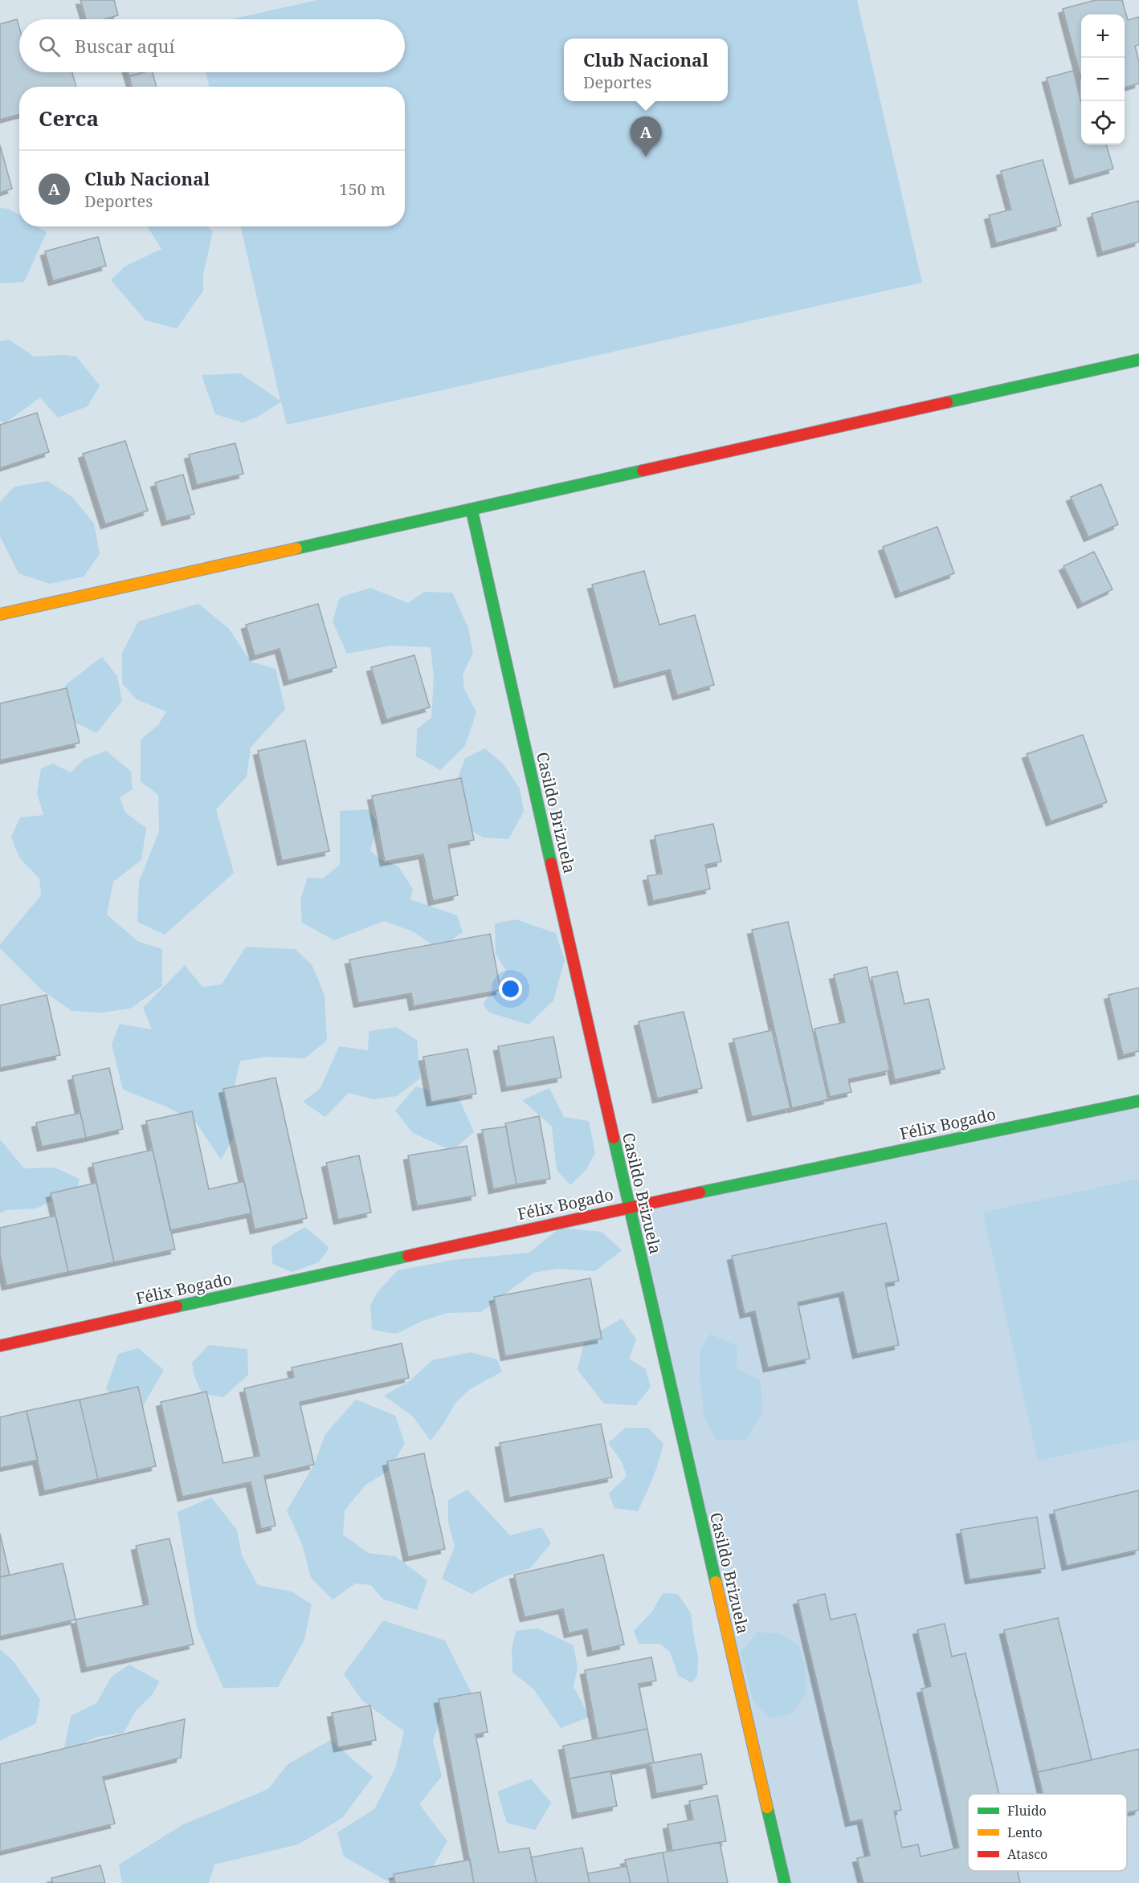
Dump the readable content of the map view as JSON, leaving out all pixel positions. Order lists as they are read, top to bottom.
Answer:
{
  "streets": {
    "street": ["Casildo Brizuela", "Félix Bogado"]
  },
  "crossings": [
    ["Casildo Brizuela", "Félix Bogado"]
  ],
  "legend": ["Fluido", "Lento", "Atasco"],
  "page": {
    "map_buttons": ["+", "−"],
    "search": "Buscar aquí",
    "popup": ["Club Nacional", "Deportes"],
    "heading": "Cerca",
    "pins": "A",
    "list": [
      {
        "mark": "A",
        "name": "Club Nacional",
        "note": "Deportes",
        "value": "150 m"
      }
    ]
  }
}
